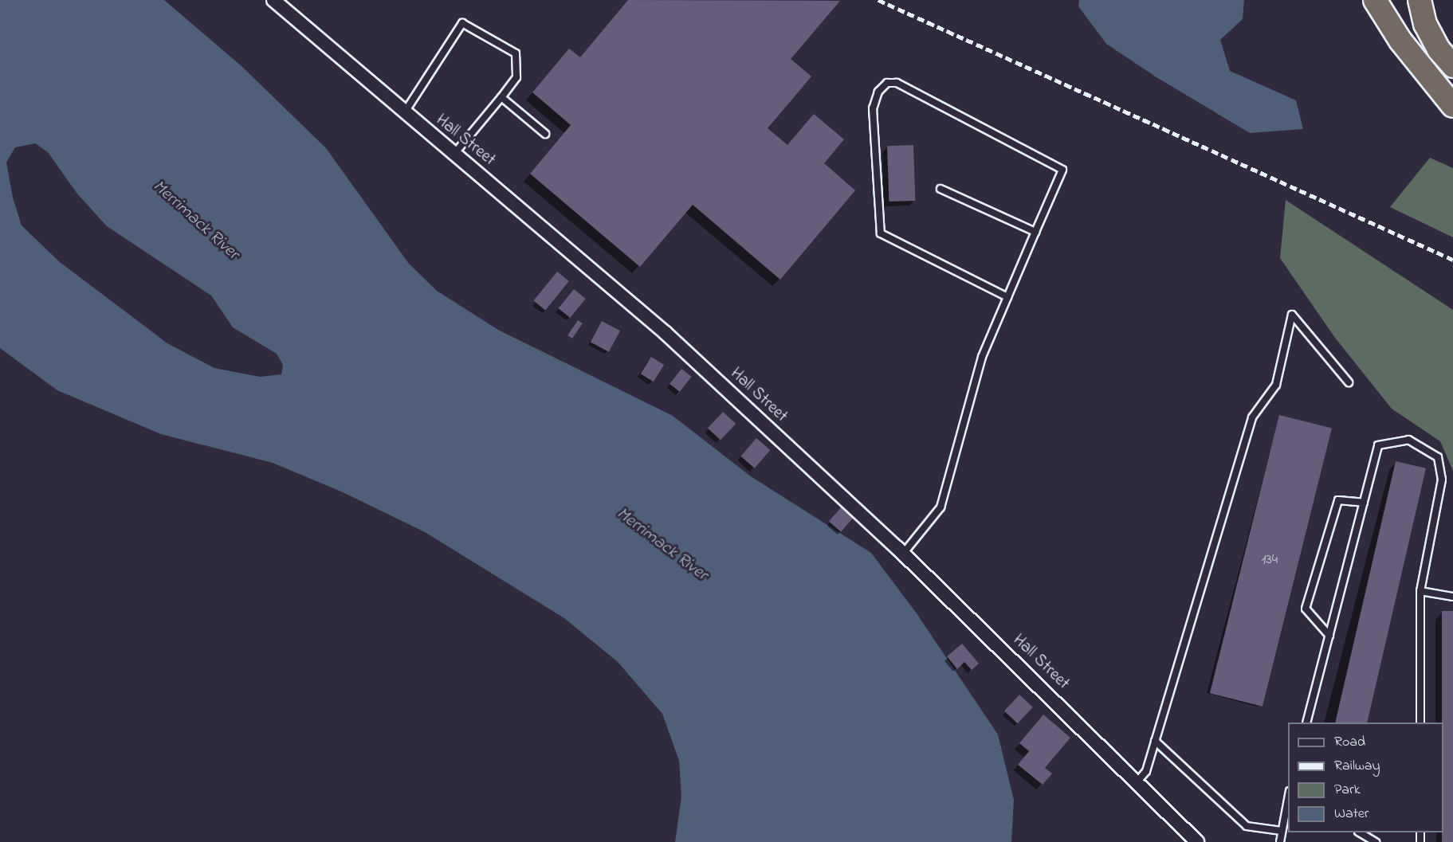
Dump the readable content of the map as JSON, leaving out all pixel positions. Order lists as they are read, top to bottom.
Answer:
{
  "streets": {
    "street": ["Hall Street"]
  },
  "water": ["Merrimack River"],
  "house_numbers": ["134"],
  "legend": [
    "Road",
    "Railway",
    "Park",
    "Water"
  ]
}
